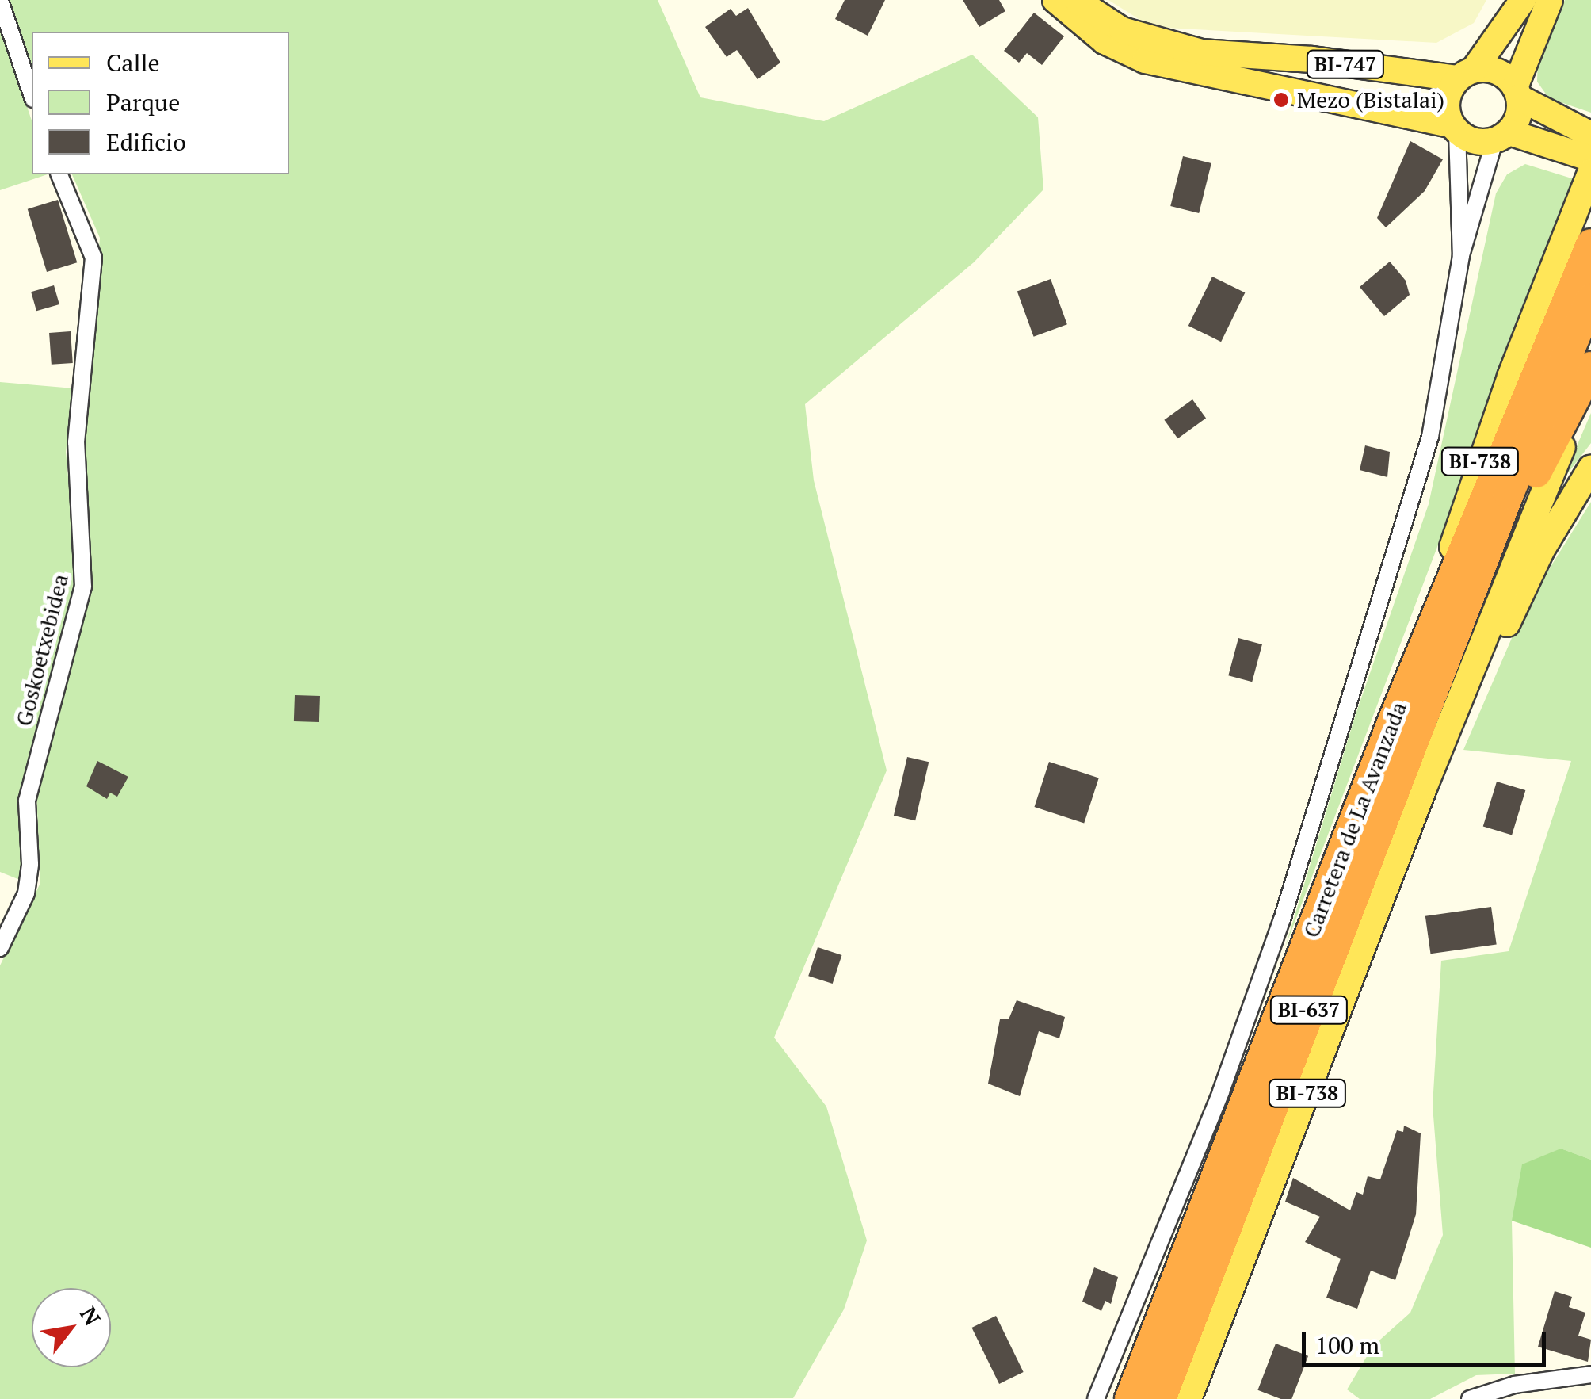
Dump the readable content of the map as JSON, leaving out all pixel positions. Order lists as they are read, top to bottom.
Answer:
{
  "streets": {
    "highway": ["Carretera de La Avanzada", "BI-637"],
    "main road": ["BI-747", "BI-738"],
    "street": ["Goskoetxebidea"]
  },
  "crossings": [
    ["BI-738", "Carretera de La Avanzada"]
  ],
  "places": ["Mezo (Bistalai)"],
  "legend": ["Calle", "Parque", "Edificio"],
  "scale_bar": "100 m",
  "north": "top right"
}
